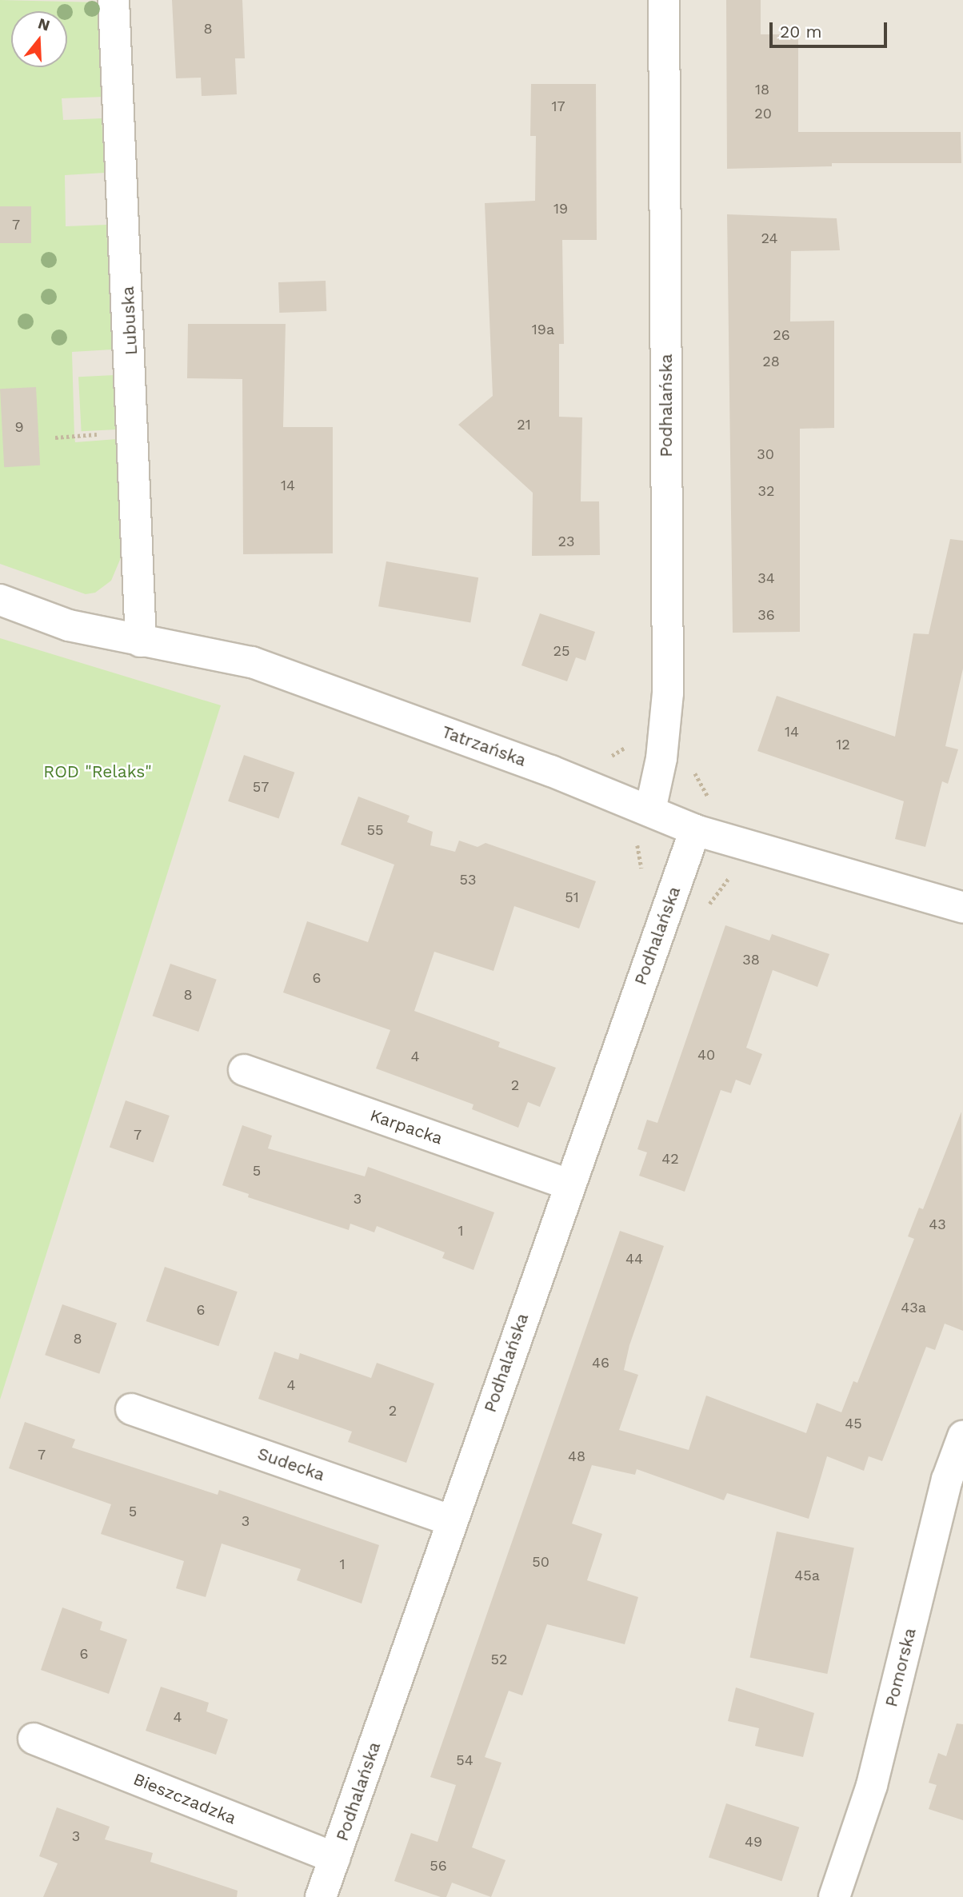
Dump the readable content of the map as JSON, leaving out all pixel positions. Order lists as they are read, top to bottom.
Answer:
{
  "streets": {
    "street": [
      "Lubuska",
      "Podhalańska",
      "Tatrzańska",
      "Karpacka",
      "Sudecka",
      "Pomorska",
      "Bieszczadzka"
    ]
  },
  "crossings": [
    ["Lubuska", "Tatrzańska"],
    ["Podhalańska", "Tatrzańska"],
    ["Podhalańska", "Karpacka"],
    ["Podhalańska", "Sudecka"],
    ["Podhalańska", "Bieszczadzka"]
  ],
  "parks": ["ROD \"Relaks\""],
  "house_numbers": [
    "8",
    "18",
    "17",
    "20",
    "19",
    "7",
    "24",
    "19a",
    "26",
    "28",
    "21",
    "9",
    "30",
    "14",
    "32",
    "23",
    "34",
    "36",
    "25",
    "14",
    "12",
    "57",
    "55",
    "53",
    "51",
    "38",
    "6",
    "8",
    "40",
    "4",
    "2",
    "7",
    "42",
    "5",
    "3",
    "43",
    "1",
    "44",
    "43a",
    "6",
    "8",
    "46",
    "4",
    "2",
    "45",
    "7",
    "48",
    "5",
    "3",
    "50",
    "1",
    "45a",
    "6",
    "52",
    "4",
    "54",
    "3",
    "49",
    "56"
  ],
  "scale_bar": "20 m",
  "north": "top"
}
